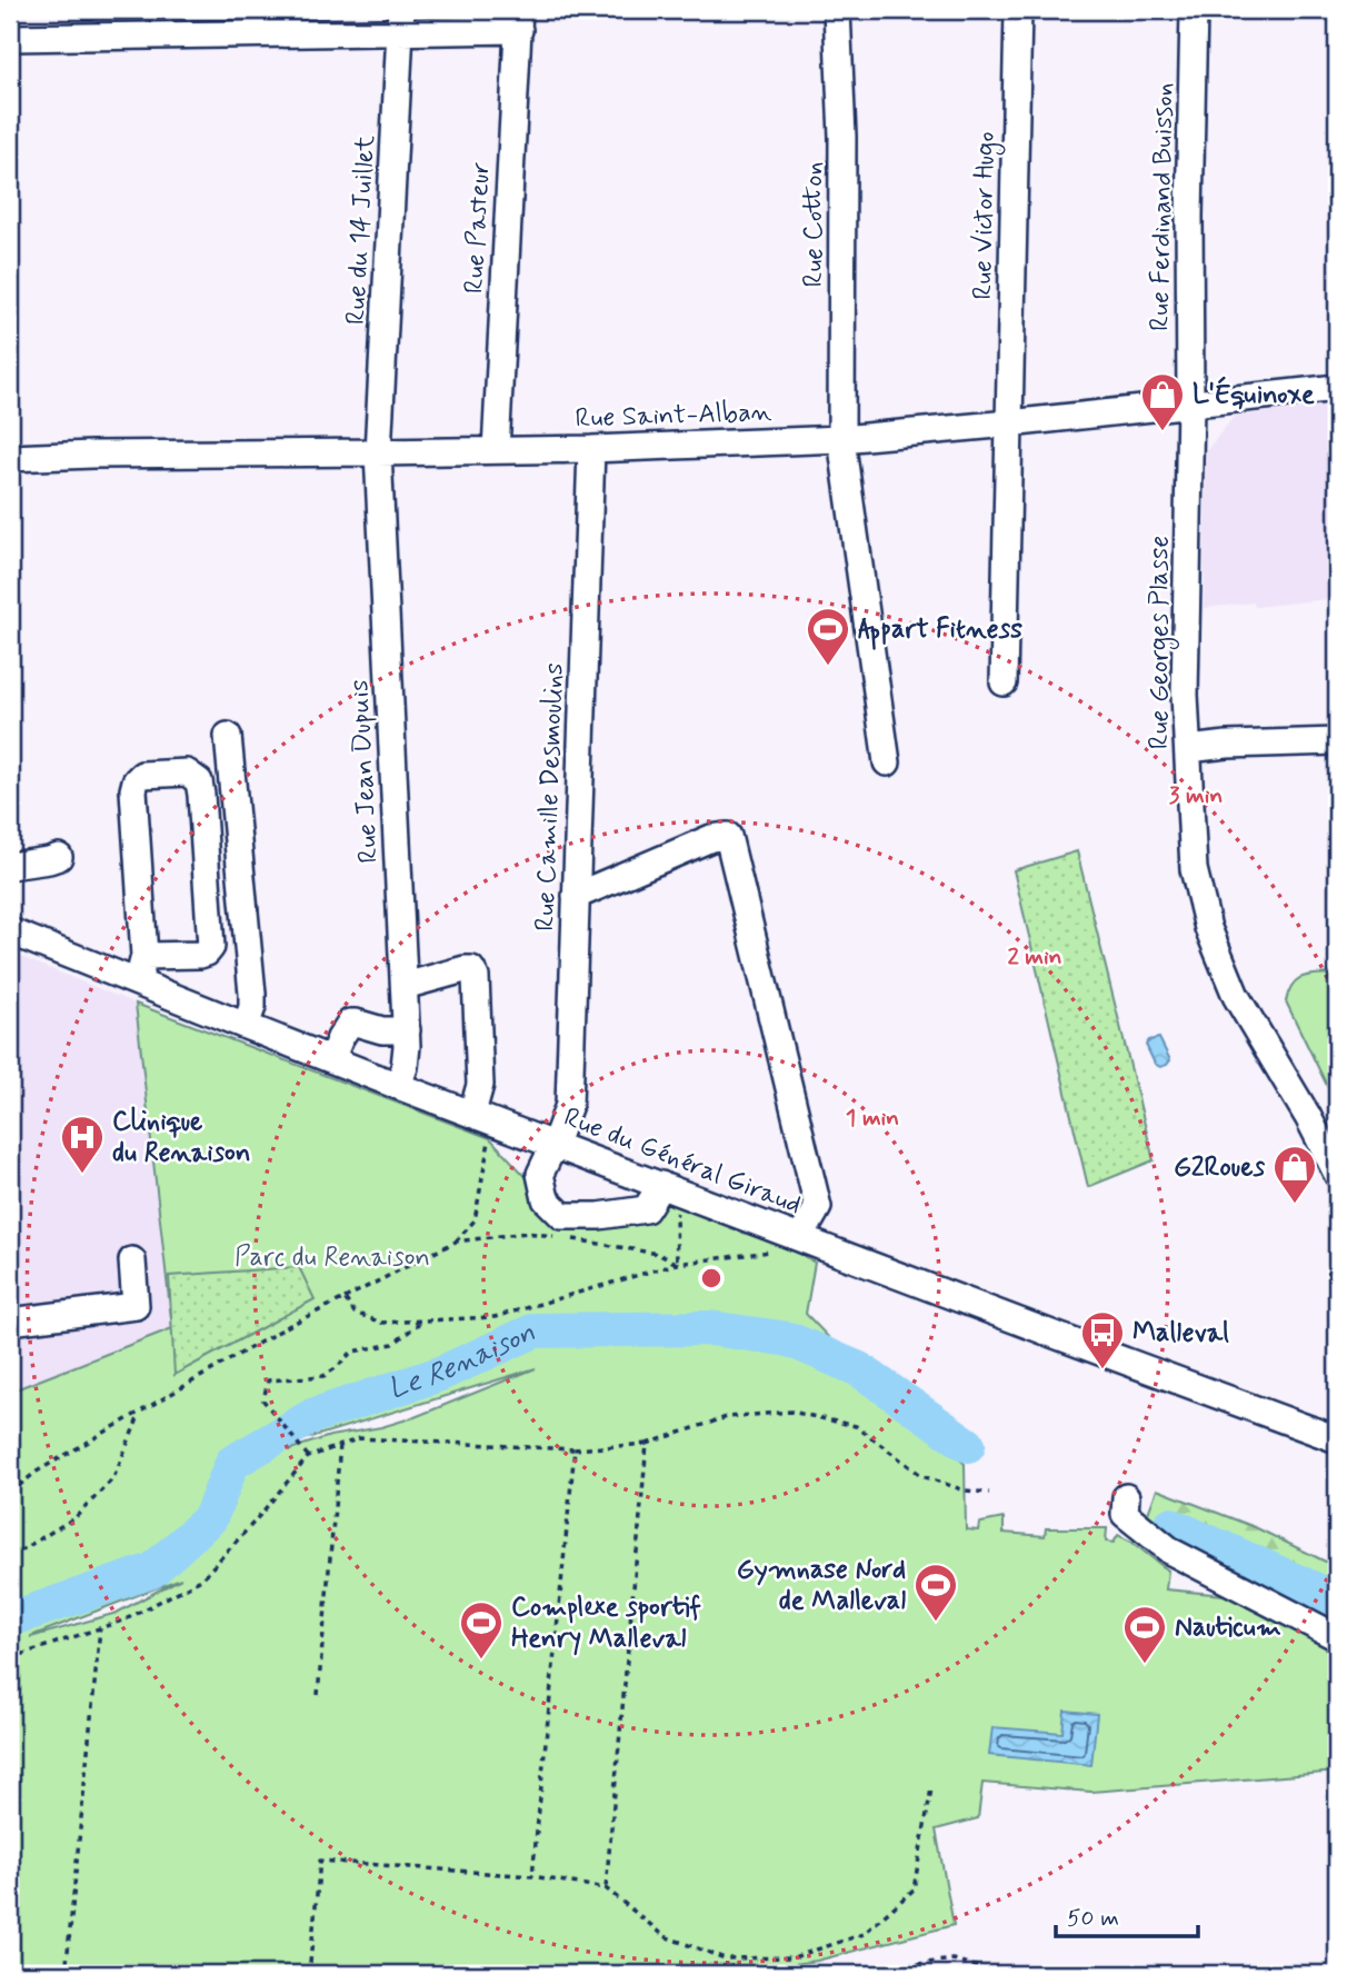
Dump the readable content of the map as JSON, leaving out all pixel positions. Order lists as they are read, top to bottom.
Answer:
{
  "streets": {
    "street": [
      "Rue Ferdinand Buisson",
      "Rue Victor Hugo",
      "Rue Cotton",
      "Rue Pasteur",
      "Rue du 14 Juillet",
      "Rue Saint-Alban",
      "Rue Georges Plasse",
      "Rue Jean Dupuis",
      "Rue Camille Desmoulins",
      "Rue du Général Giraud"
    ]
  },
  "crossings": [
    ["Rue Ferdinand Buisson", "Rue Saint-Alban"],
    ["Rue Ferdinand Buisson", "Rue Georges Plasse"],
    ["Rue Victor Hugo", "Rue Saint-Alban"],
    ["Rue Cotton", "Rue Saint-Alban"],
    ["Rue Pasteur", "Rue Saint-Alban"],
    ["Rue du 14 Juillet", "Rue Saint-Alban"],
    ["Rue du 14 Juillet", "Rue Jean Dupuis"],
    ["Rue Saint-Alban", "Rue Georges Plasse"],
    ["Rue Saint-Alban", "Rue Jean Dupuis"],
    ["Rue Saint-Alban", "Rue Camille Desmoulins"],
    ["Rue Jean Dupuis", "Rue du Général Giraud"],
    ["Rue Camille Desmoulins", "Rue du Général Giraud"]
  ],
  "water": ["Le Renaison"],
  "parks": ["Parc du Renaison"],
  "places": {
    "shop": ["L'Équinoxe", "G2Roues"],
    "sports": [
      "Appart Fitness",
      "Gymnase Nord de Malleval",
      "Complexe sportif Henry Malleval",
      "Nauticum"
    ],
    "hospital": ["Clinique du Renaison"],
    "bus stop": ["Malleval"]
  },
  "scale_bar": "50 m",
  "rings": ["3 min", "2 min", "1 min"]
}
